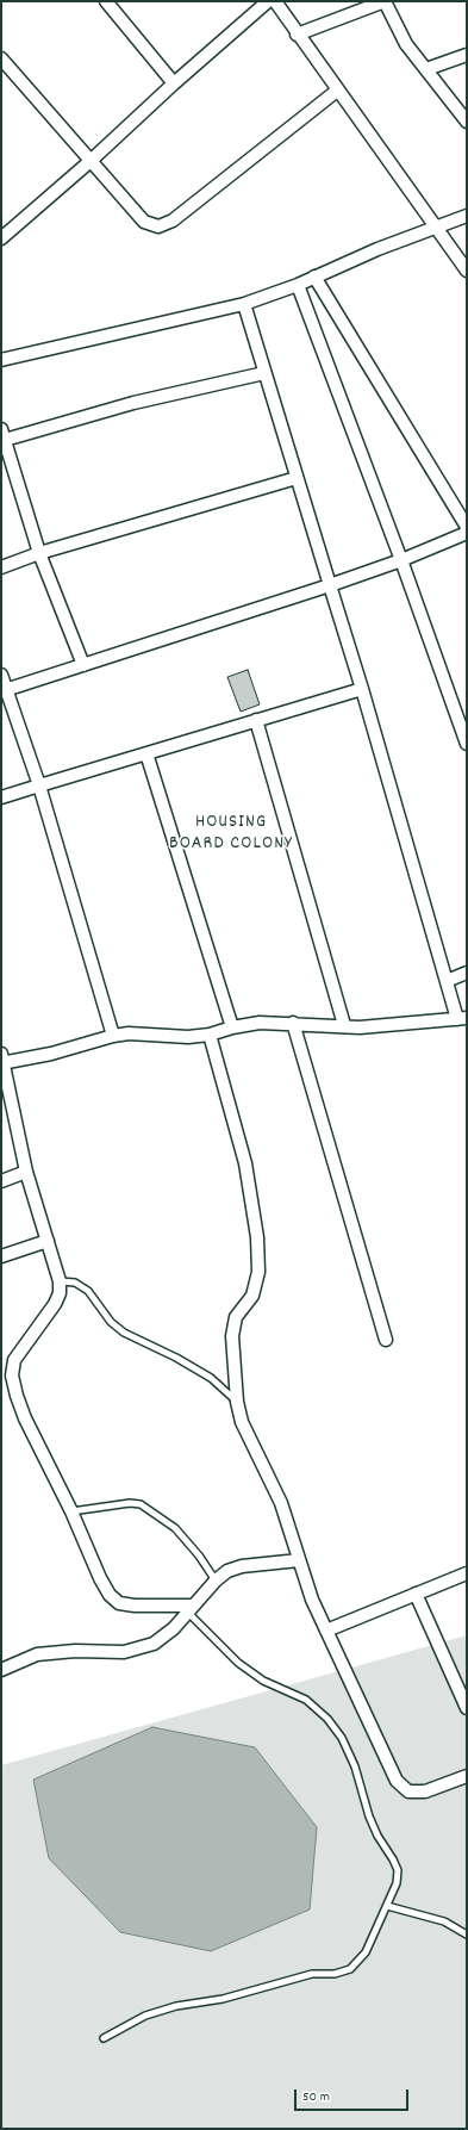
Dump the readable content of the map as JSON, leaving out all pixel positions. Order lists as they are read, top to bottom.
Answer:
{
  "districts": ["HOUSING BOARD COLONY"],
  "scale_bar": "50 m"
}
